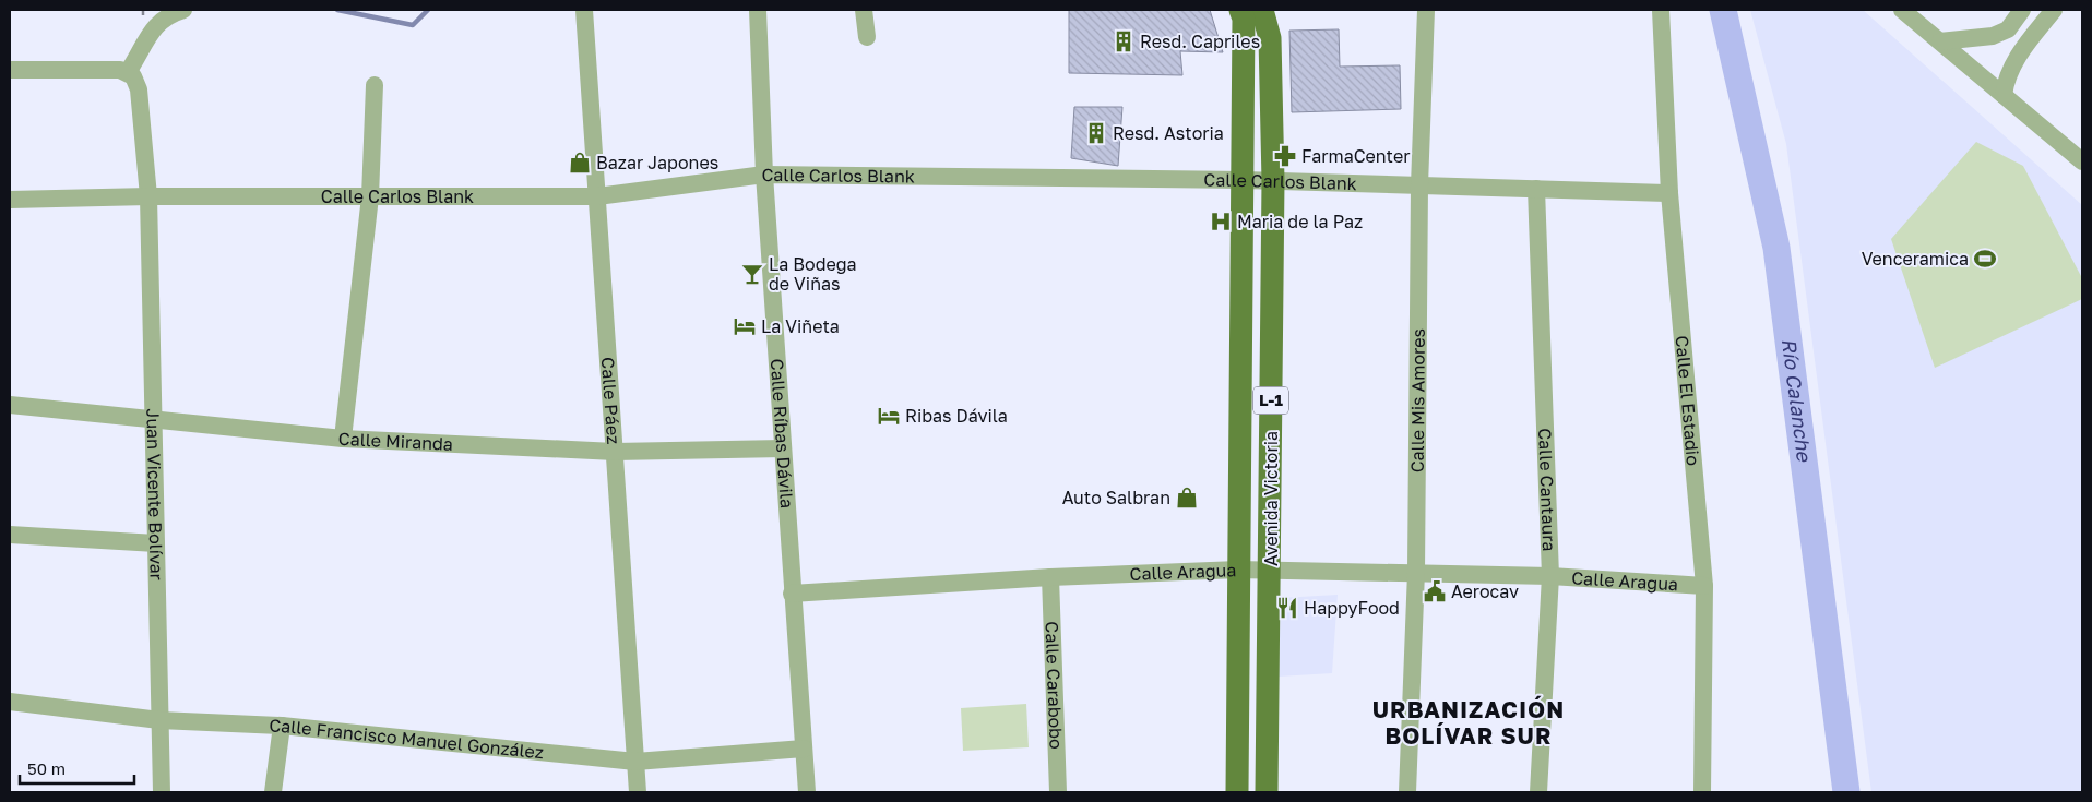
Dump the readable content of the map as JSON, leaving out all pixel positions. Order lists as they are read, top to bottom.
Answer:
{
  "streets": {
    "main road": ["L-1", "Avenida Victoria"],
    "street": [
      "Calle Carlos Blank",
      "Calle Páez",
      "Calle El Estadio",
      "Calle Mis Amores",
      "Calle Ríbas Dávila",
      "Calle Miranda",
      "Calle Cantaura",
      "Juan Vicente Bolívar",
      "Calle Aragua",
      "Calle Carabobo",
      "Calle Francisco Manuel González"
    ]
  },
  "crossings": [
    ["Calle Carlos Blank", "Calle Páez"],
    ["Calle Carlos Blank", "Calle El Estadio"],
    ["Calle Carlos Blank", "Calle Mis Amores"],
    ["Calle Carlos Blank", "Calle Ríbas Dávila"],
    ["Calle Carlos Blank", "Calle Cantaura"],
    ["Calle Carlos Blank", "Juan Vicente Bolívar"],
    ["Calle Carlos Blank", "Avenida Victoria"],
    ["Calle Páez", "Calle Miranda"],
    ["Calle Páez", "Calle Francisco Manuel González"],
    ["Calle El Estadio", "Calle Aragua"],
    ["Calle Mis Amores", "Calle Aragua"],
    ["Calle Ríbas Dávila", "Calle Miranda"],
    ["Calle Ríbas Dávila", "Calle Aragua"],
    ["Calle Ríbas Dávila", "Calle Francisco Manuel González"],
    ["Calle Miranda", "Juan Vicente Bolívar"],
    ["Calle Cantaura", "Calle Aragua"],
    ["Juan Vicente Bolívar", "Calle Francisco Manuel González"],
    ["Avenida Victoria", "Calle Aragua"],
    ["Calle Aragua", "Calle Carabobo"]
  ],
  "districts": ["URBANIZACIÓN BOLÍVAR SUR"],
  "water": ["Río Calanche"],
  "places": {
    "building": ["Resd. Capriles", "Resd. Astoria"],
    "pharmacy": ["FarmaCenter"],
    "shop": ["Bazar Japones", "Auto Salbran"],
    "hospital": ["Maria de la Paz"],
    "sports": ["Venceramica"],
    "bar": ["La Bodega de Viñas"],
    "hotel": ["La Viñeta", "Ribas Dávila"],
    "public building": ["Aerocav"],
    "restaurant": ["HappyFood"]
  },
  "scale_bar": "50 m"
}
